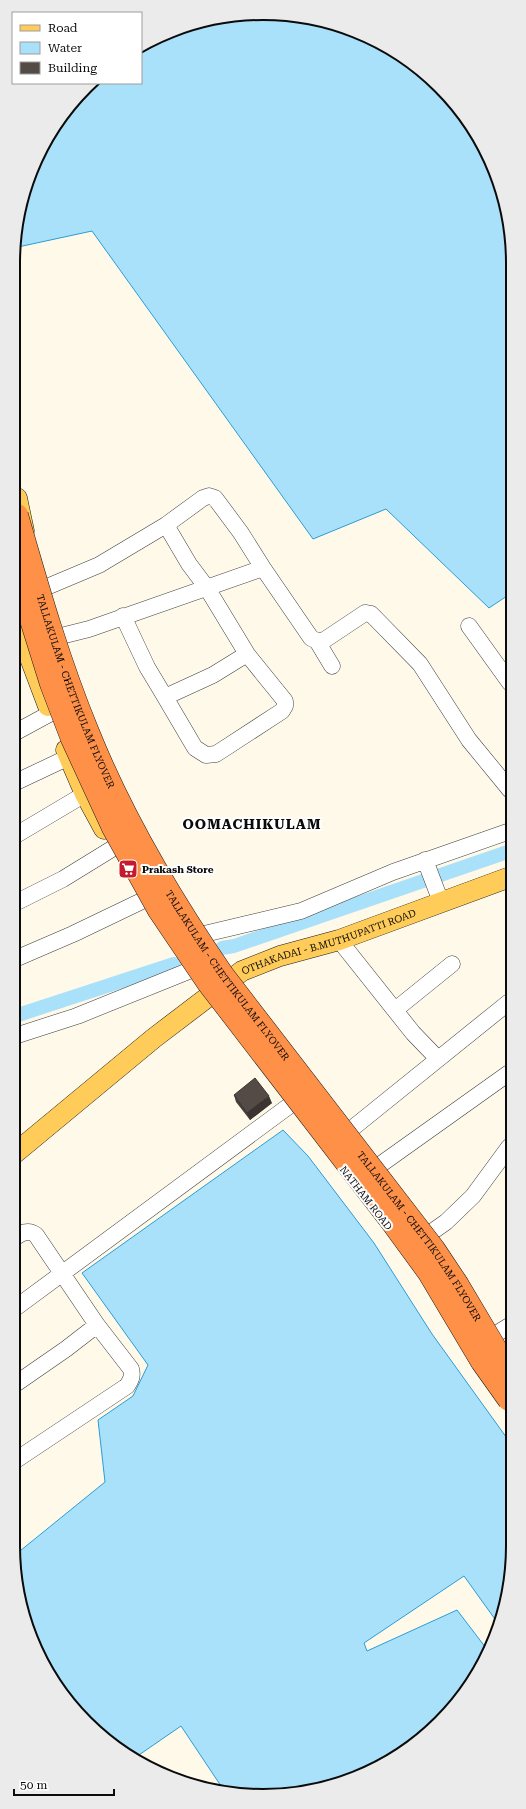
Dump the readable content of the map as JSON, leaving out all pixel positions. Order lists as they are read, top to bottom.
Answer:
{
  "streets": {
    "highway": ["TALLAKULAM - CHETTIKULAM FLYOVER"],
    "main road": ["OTHAKADAI - B.MUTHUPATTI ROAD", "NATHAM ROAD"]
  },
  "crossings": [
    ["OTHAKADAI - B.MUTHUPATTI ROAD", "NATHAM ROAD"]
  ],
  "districts": ["OOMACHIKULAM"],
  "places": {
    "supermarket": ["Prakash Store"]
  },
  "legend": ["Road", "Water", "Building"],
  "scale_bar": "50 m"
}
